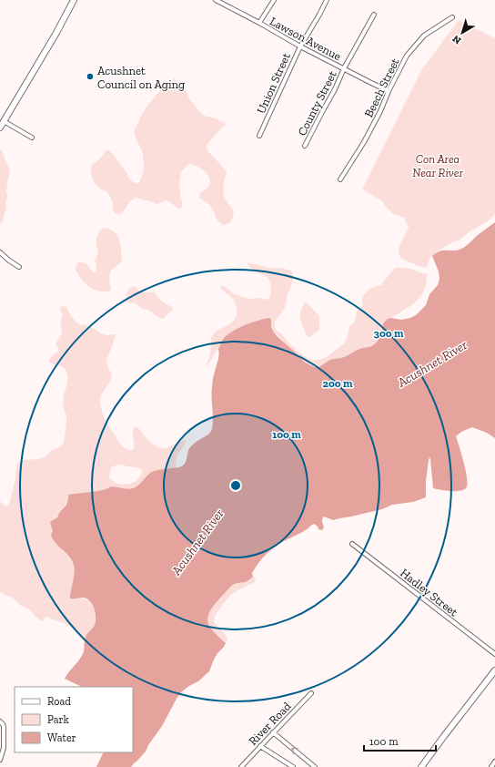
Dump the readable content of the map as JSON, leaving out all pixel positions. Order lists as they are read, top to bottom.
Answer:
{
  "streets": {
    "street": [
      "Lawson Avenue",
      "Union Street",
      "Beech Street",
      "County Street",
      "Hadley Street",
      "River Road"
    ]
  },
  "crossings": [
    ["Lawson Avenue", "Union Street"],
    ["Lawson Avenue", "Beech Street"],
    ["Lawson Avenue", "County Street"]
  ],
  "water": ["Acushnet River"],
  "parks": ["Con Area Near River"],
  "places": ["Acushnet Council on Aging"],
  "legend": ["Road", "Park", "Water"],
  "scale_bar": "100 m",
  "north": "bottom left",
  "rings": ["300 m", "200 m", "100 m"]
}
